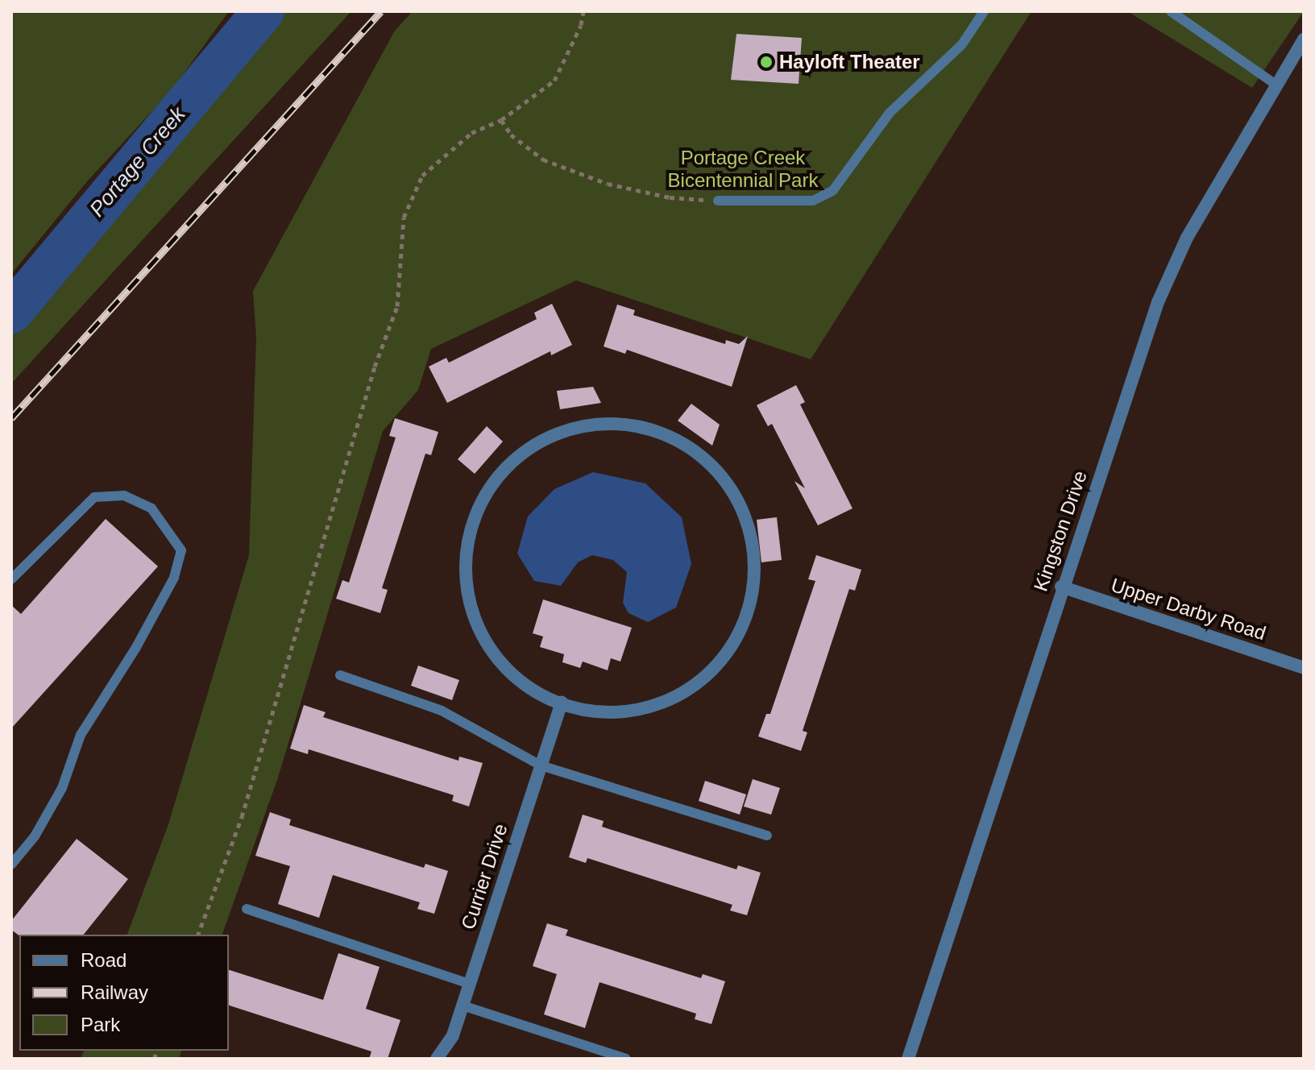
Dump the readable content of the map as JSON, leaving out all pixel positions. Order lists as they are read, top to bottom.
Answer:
{
  "streets": {
    "street": ["Kingston Drive", "Upper Darby Road", "Currier Drive"]
  },
  "crossings": [
    ["Kingston Drive", "Upper Darby Road"]
  ],
  "water": ["Portage Creek"],
  "parks": ["Portage Creek Bicentennial Park"],
  "places": ["Hayloft Theater"],
  "legend": ["Road", "Railway", "Park"]
}
